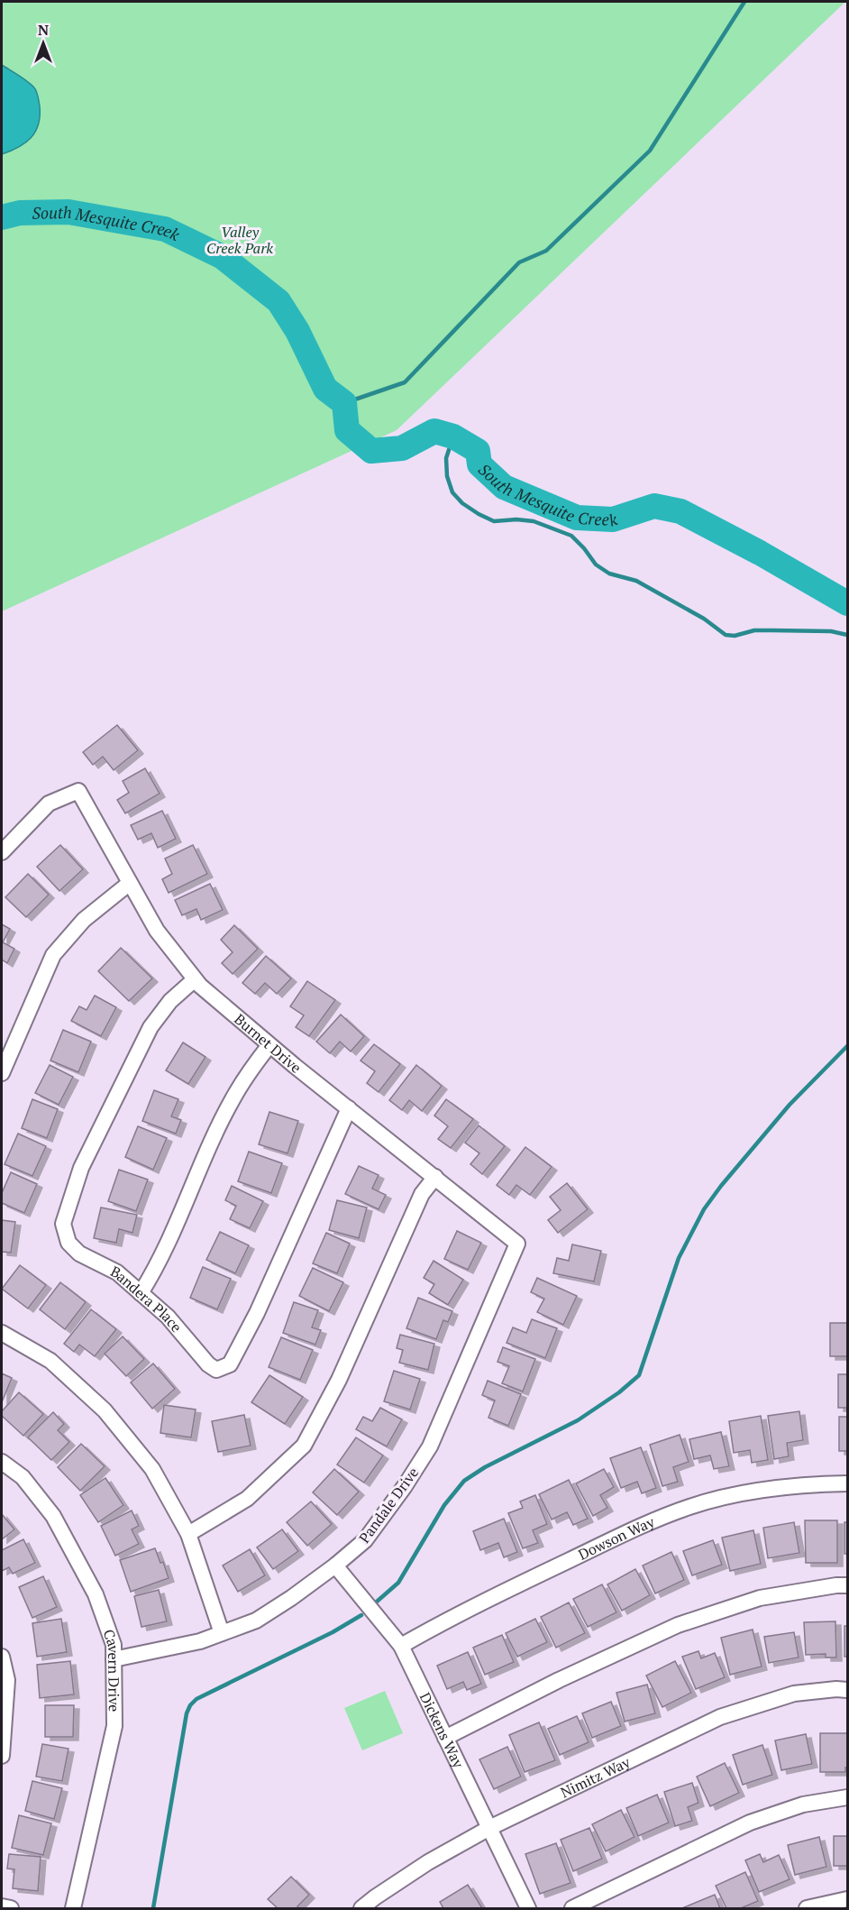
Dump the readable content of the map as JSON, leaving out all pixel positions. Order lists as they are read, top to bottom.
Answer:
{
  "streets": {
    "street": [
      "Burnet Drive",
      "Bandera Place",
      "Pandale Drive",
      "Dowson Way",
      "Cavern Drive",
      "Dickens Way",
      "Nimitz Way"
    ]
  },
  "crossings": [
    ["Burnet Drive", "Bandera Place"],
    ["Burnet Drive", "Pandale Drive"],
    ["Pandale Drive", "Cavern Drive"],
    ["Pandale Drive", "Dickens Way"],
    ["Dowson Way", "Dickens Way"],
    ["Dickens Way", "Nimitz Way"]
  ],
  "water": ["South Mesquite Creek"],
  "parks": ["Valley Creek Park"],
  "north": "top"
}
